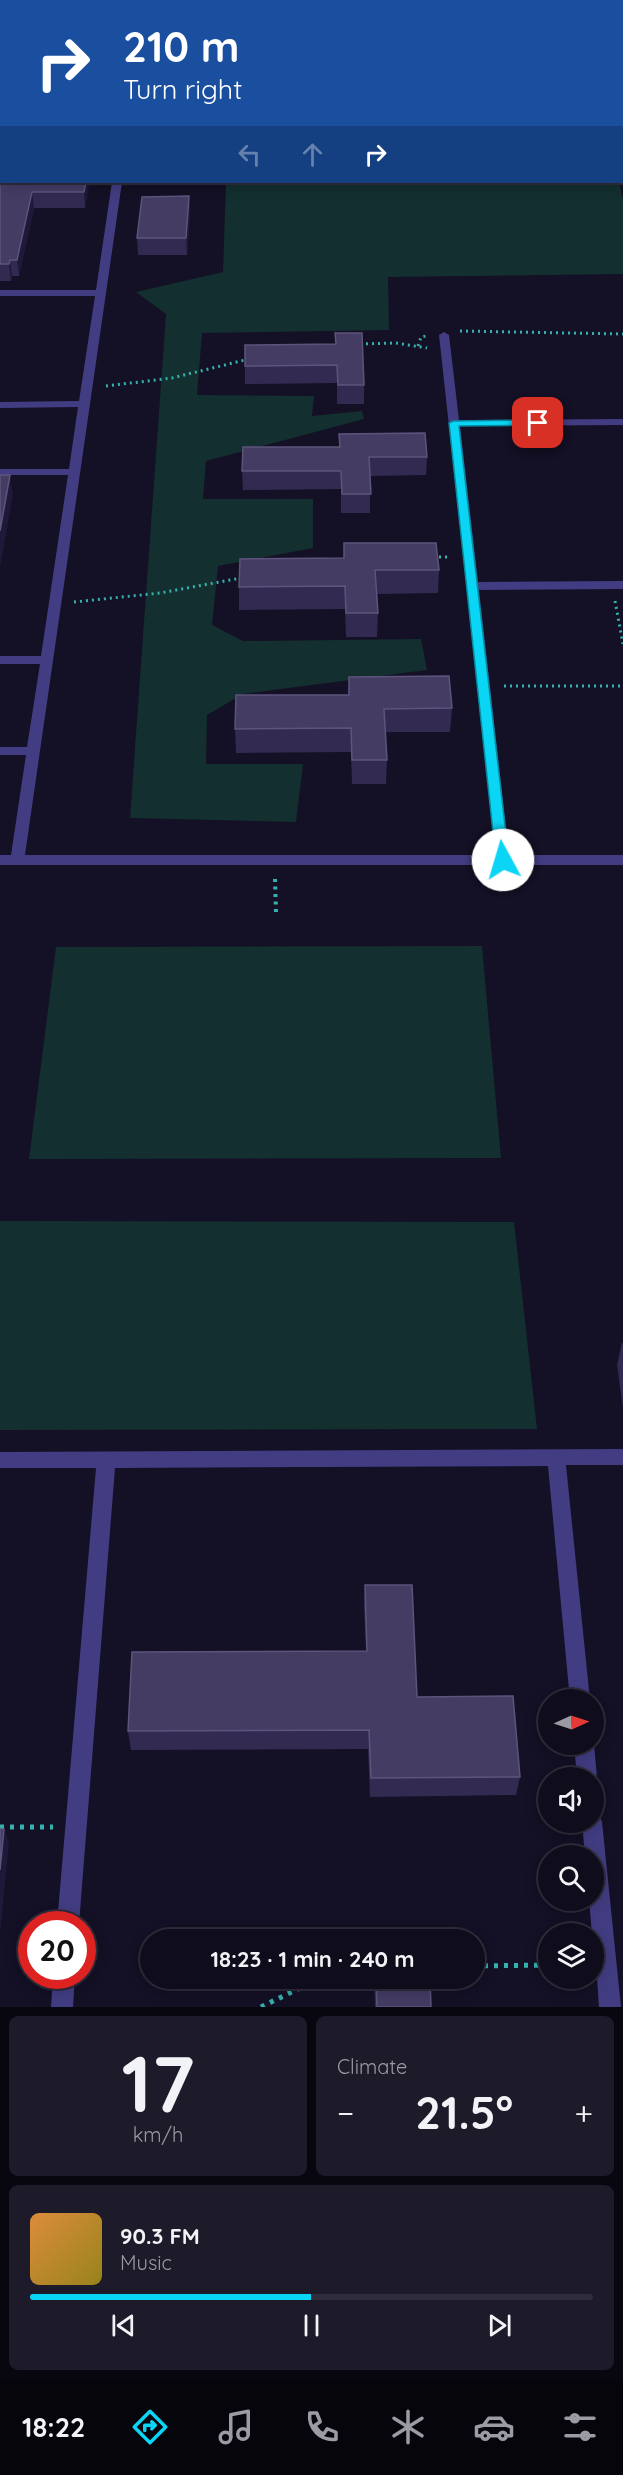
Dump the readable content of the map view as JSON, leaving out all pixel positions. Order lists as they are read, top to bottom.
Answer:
{
  "north": "right",
  "page": {
    "turn": ["210 m", "Turn right"],
    "limit": "20",
    "trip": "18:23 · 1 min · 240 m",
    "tile": [
      ["17", "km/h"],
      "Climate"
    ],
    "heat": ["−", "21.5°", "+"],
    "song": ["90.3 FM", "Music"],
    "tabs": "18:22"
  }
}
